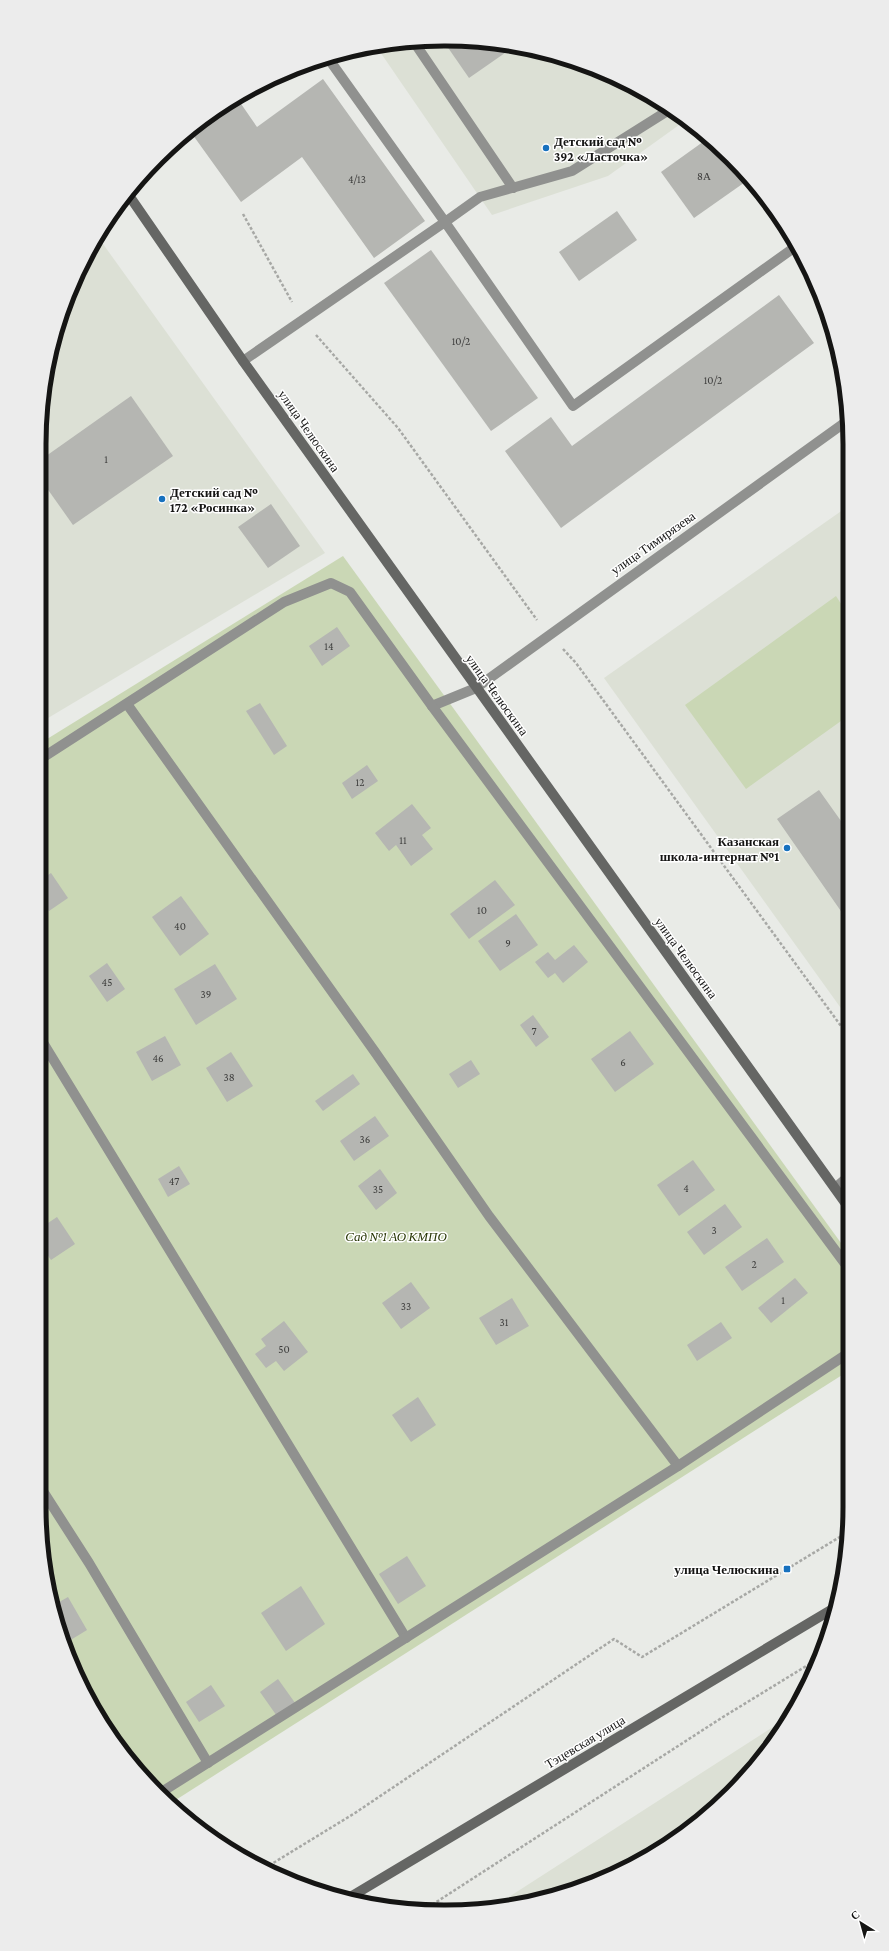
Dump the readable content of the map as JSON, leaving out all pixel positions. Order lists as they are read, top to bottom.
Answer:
{
  "streets": {
    "main road": ["улица Челюскина", "Тэцевская улица"],
    "street": ["улица Тимирязева"]
  },
  "crossings": [
    ["улица Челюскина", "улица Тимирязева"]
  ],
  "parks": ["Сад №1 АО КМПО"],
  "places": {
    "other": ["Детский сад № 392 «Ласточка»", "Детский сад № 172 «Росинка»", "Казанская школа-интернат №1"],
    "transit": ["улица Челюскина"]
  },
  "house_numbers": [
    "8А",
    "4/13",
    "10/2",
    "10/2",
    "1",
    "14",
    "12",
    "11",
    "10",
    "40",
    "9",
    "45",
    "39",
    "7",
    "46",
    "6",
    "38",
    "36",
    "47",
    "4",
    "35",
    "3",
    "2",
    "1",
    "33",
    "31",
    "50"
  ],
  "north": "top left"
}
